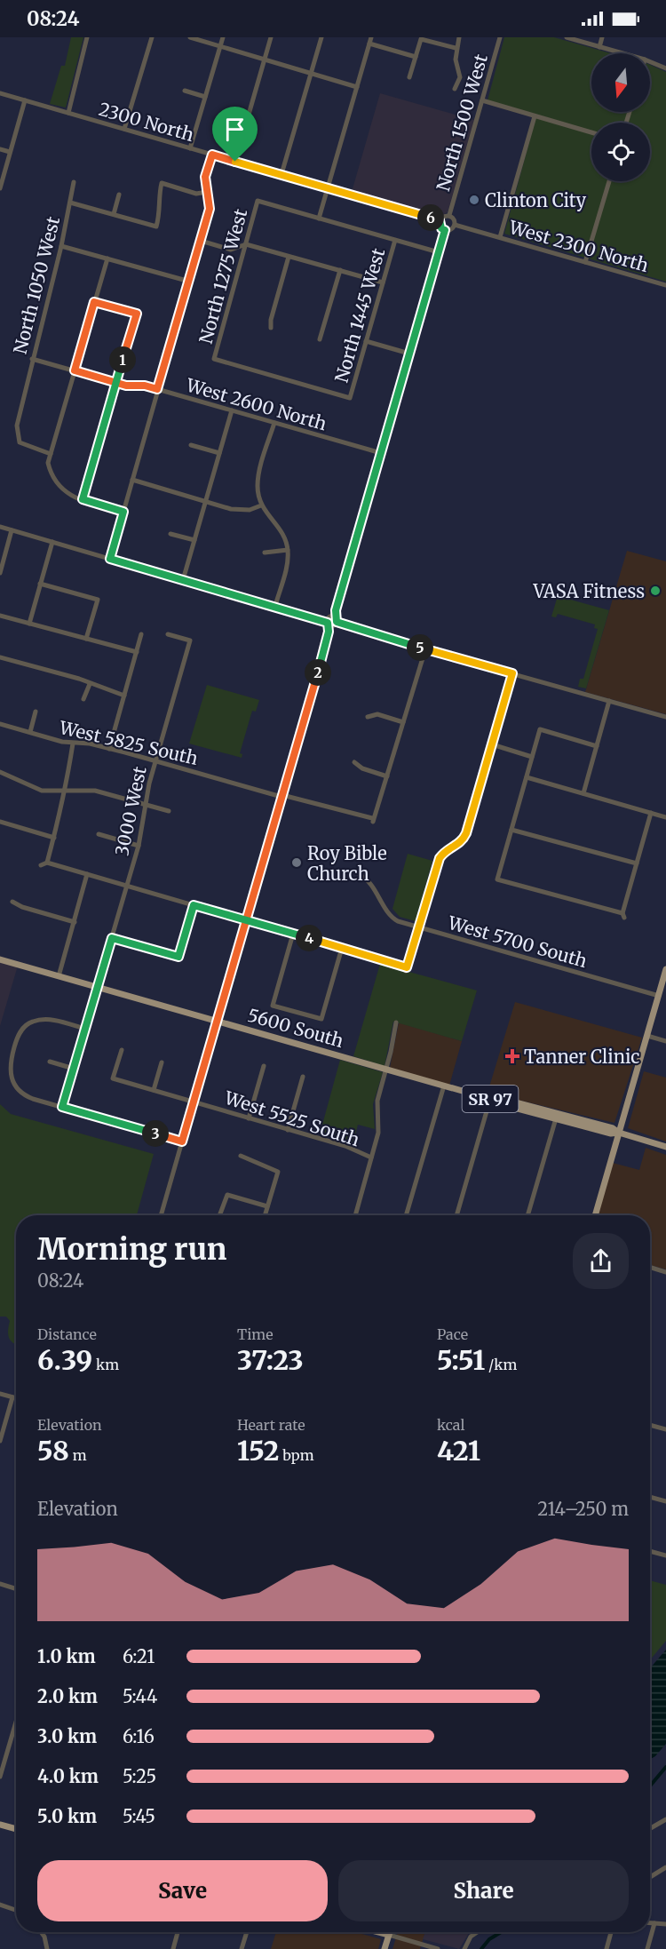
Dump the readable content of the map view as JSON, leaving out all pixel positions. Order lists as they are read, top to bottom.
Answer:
{
  "streets": {
    "main road": ["5600 South", "SR 97"],
    "street": [
      "2300 North",
      "North 1500 West",
      "West 2300 North",
      "North 1275 West",
      "North 1050 West",
      "North 1445 West",
      "West 2600 North",
      "West 5825 South",
      "3000 West",
      "West 5700 South",
      "West 5525 South"
    ]
  },
  "crossings": [
    ["2300 North", "North 1500 West"],
    ["2300 North", "West 2300 North"],
    ["North 1500 West", "West 2300 North"],
    ["North 1275 West", "North 1445 West"],
    ["North 1050 West", "West 2600 North"],
    ["West 5825 South", "3000 West"],
    ["3000 West", "5600 South"],
    ["5600 South", "SR 97"]
  ],
  "places": {
    "other": ["Clinton City", "VASA Fitness", "Roy Bible Church"],
    "health": ["Tanner Clinic"]
  },
  "north": "bottom",
  "page": {
    "status": "08:24",
    "pins": [
      "6",
      "1",
      "5",
      "2",
      "4",
      "3"
    ],
    "heading": ["Morning run", "08:24"],
    "stats": [
      ["Distance", "6.39 km"],
      ["Time", "37:23"],
      ["Pace", "5:51 /km"],
      ["Elevation", "58 m"],
      ["Heart rate", "152 bpm"],
      ["kcal", "421"]
    ],
    "chart": ["Elevation", "214–250 m"],
    "list": [
      {
        "name": "1.0 km",
        "note": "6:21"
      },
      {
        "name": "2.0 km",
        "note": "5:44"
      },
      {
        "name": "3.0 km",
        "note": "6:16"
      },
      {
        "name": "4.0 km",
        "note": "5:25"
      },
      {
        "name": "5.0 km",
        "note": "5:45"
      }
    ],
    "buttons": ["Save", "Share"]
  }
}
